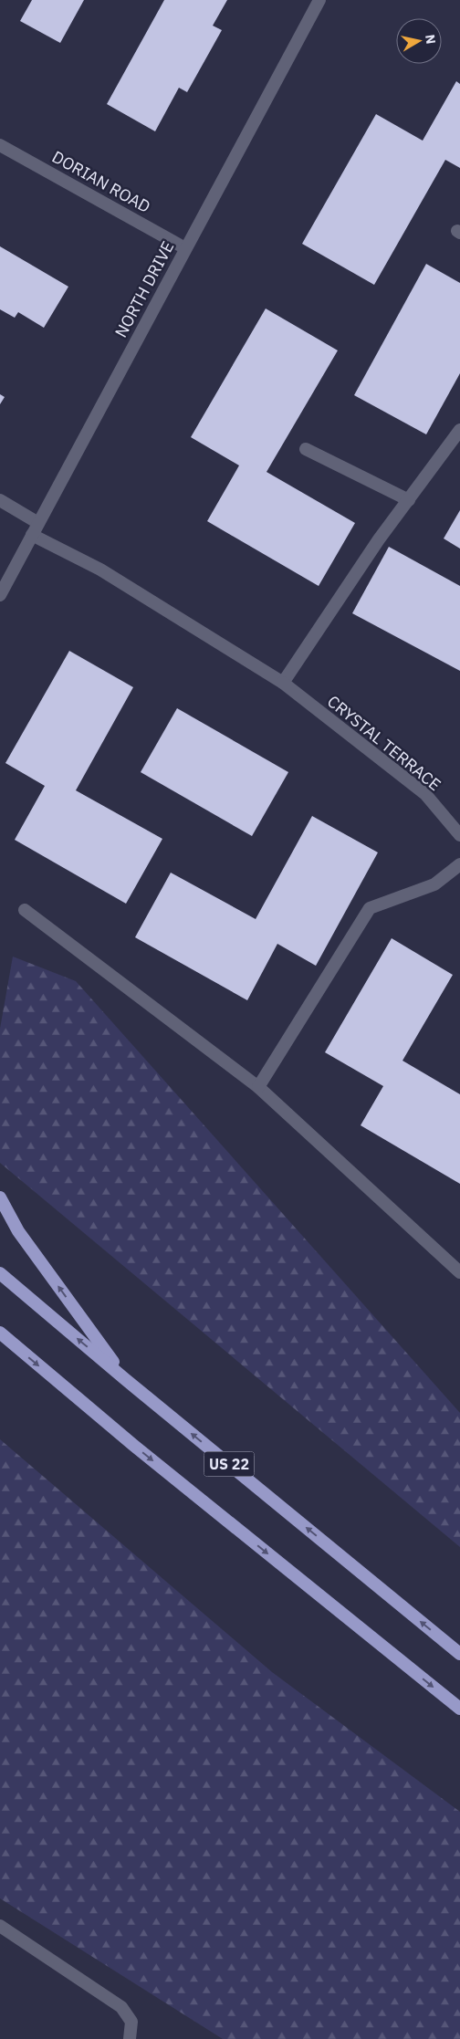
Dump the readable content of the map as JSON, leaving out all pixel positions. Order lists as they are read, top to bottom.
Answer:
{
  "streets": {
    "highway": ["US 22"],
    "street": ["DORIAN ROAD", "NORTH DRIVE", "CRYSTAL TERRACE"]
  },
  "crossings": [
    ["DORIAN ROAD", "NORTH DRIVE"],
    ["NORTH DRIVE", "CRYSTAL TERRACE"]
  ],
  "north": "right"
}
